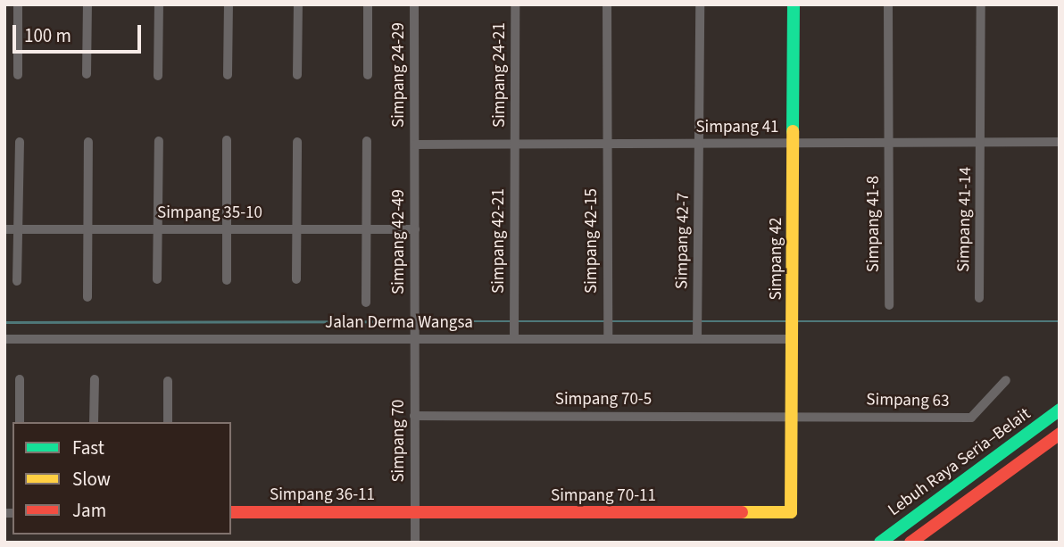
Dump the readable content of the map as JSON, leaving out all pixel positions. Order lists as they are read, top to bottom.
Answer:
{
  "streets": {
    "main road": [
      "Simpang 42",
      "Lebuh Raya Seria–Belait",
      "Simpang 36-11",
      "Simpang 70-11"
    ],
    "street": [
      "Simpang 24-29",
      "Simpang 24-21",
      "Simpang 41",
      "Simpang 35-10",
      "Simpang 41-14",
      "Simpang 41-8",
      "Simpang 42-21",
      "Simpang 42-15",
      "Simpang 42-7",
      "Simpang 42-49",
      "Jalan Derma Wangsa",
      "Simpang 70-5",
      "Simpang 63",
      "Simpang 70"
    ]
  },
  "crossings": [
    ["Simpang 24-29", "Simpang 41"],
    ["Simpang 24-29", "Simpang 42-49"],
    ["Simpang 24-21", "Simpang 41"],
    ["Simpang 24-21", "Simpang 42-21"],
    ["Simpang 41", "Simpang 41-14"],
    ["Simpang 41", "Simpang 41-8"],
    ["Simpang 41", "Simpang 42-21"],
    ["Simpang 41", "Simpang 42-15"],
    ["Simpang 41", "Simpang 42-7"],
    ["Simpang 41", "Simpang 42-49"],
    ["Simpang 41", "Simpang 42"],
    ["Simpang 35-10", "Simpang 42-49"],
    ["Simpang 42-21", "Jalan Derma Wangsa"],
    ["Simpang 42-15", "Jalan Derma Wangsa"],
    ["Simpang 42-7", "Jalan Derma Wangsa"],
    ["Simpang 42-49", "Jalan Derma Wangsa"],
    ["Simpang 42-49", "Simpang 70"],
    ["Simpang 42", "Jalan Derma Wangsa"],
    ["Simpang 42", "Simpang 70-5"],
    ["Simpang 42", "Simpang 63"],
    ["Simpang 42", "Simpang 70-11"],
    ["Jalan Derma Wangsa", "Simpang 70"],
    ["Simpang 70-5", "Simpang 63"],
    ["Simpang 70-5", "Simpang 70"],
    ["Simpang 70", "Simpang 36-11"],
    ["Simpang 70", "Simpang 70-11"],
    ["Simpang 36-11", "Simpang 70-11"]
  ],
  "legend": ["Fast", "Slow", "Jam"],
  "scale_bar": "100 m"
}
